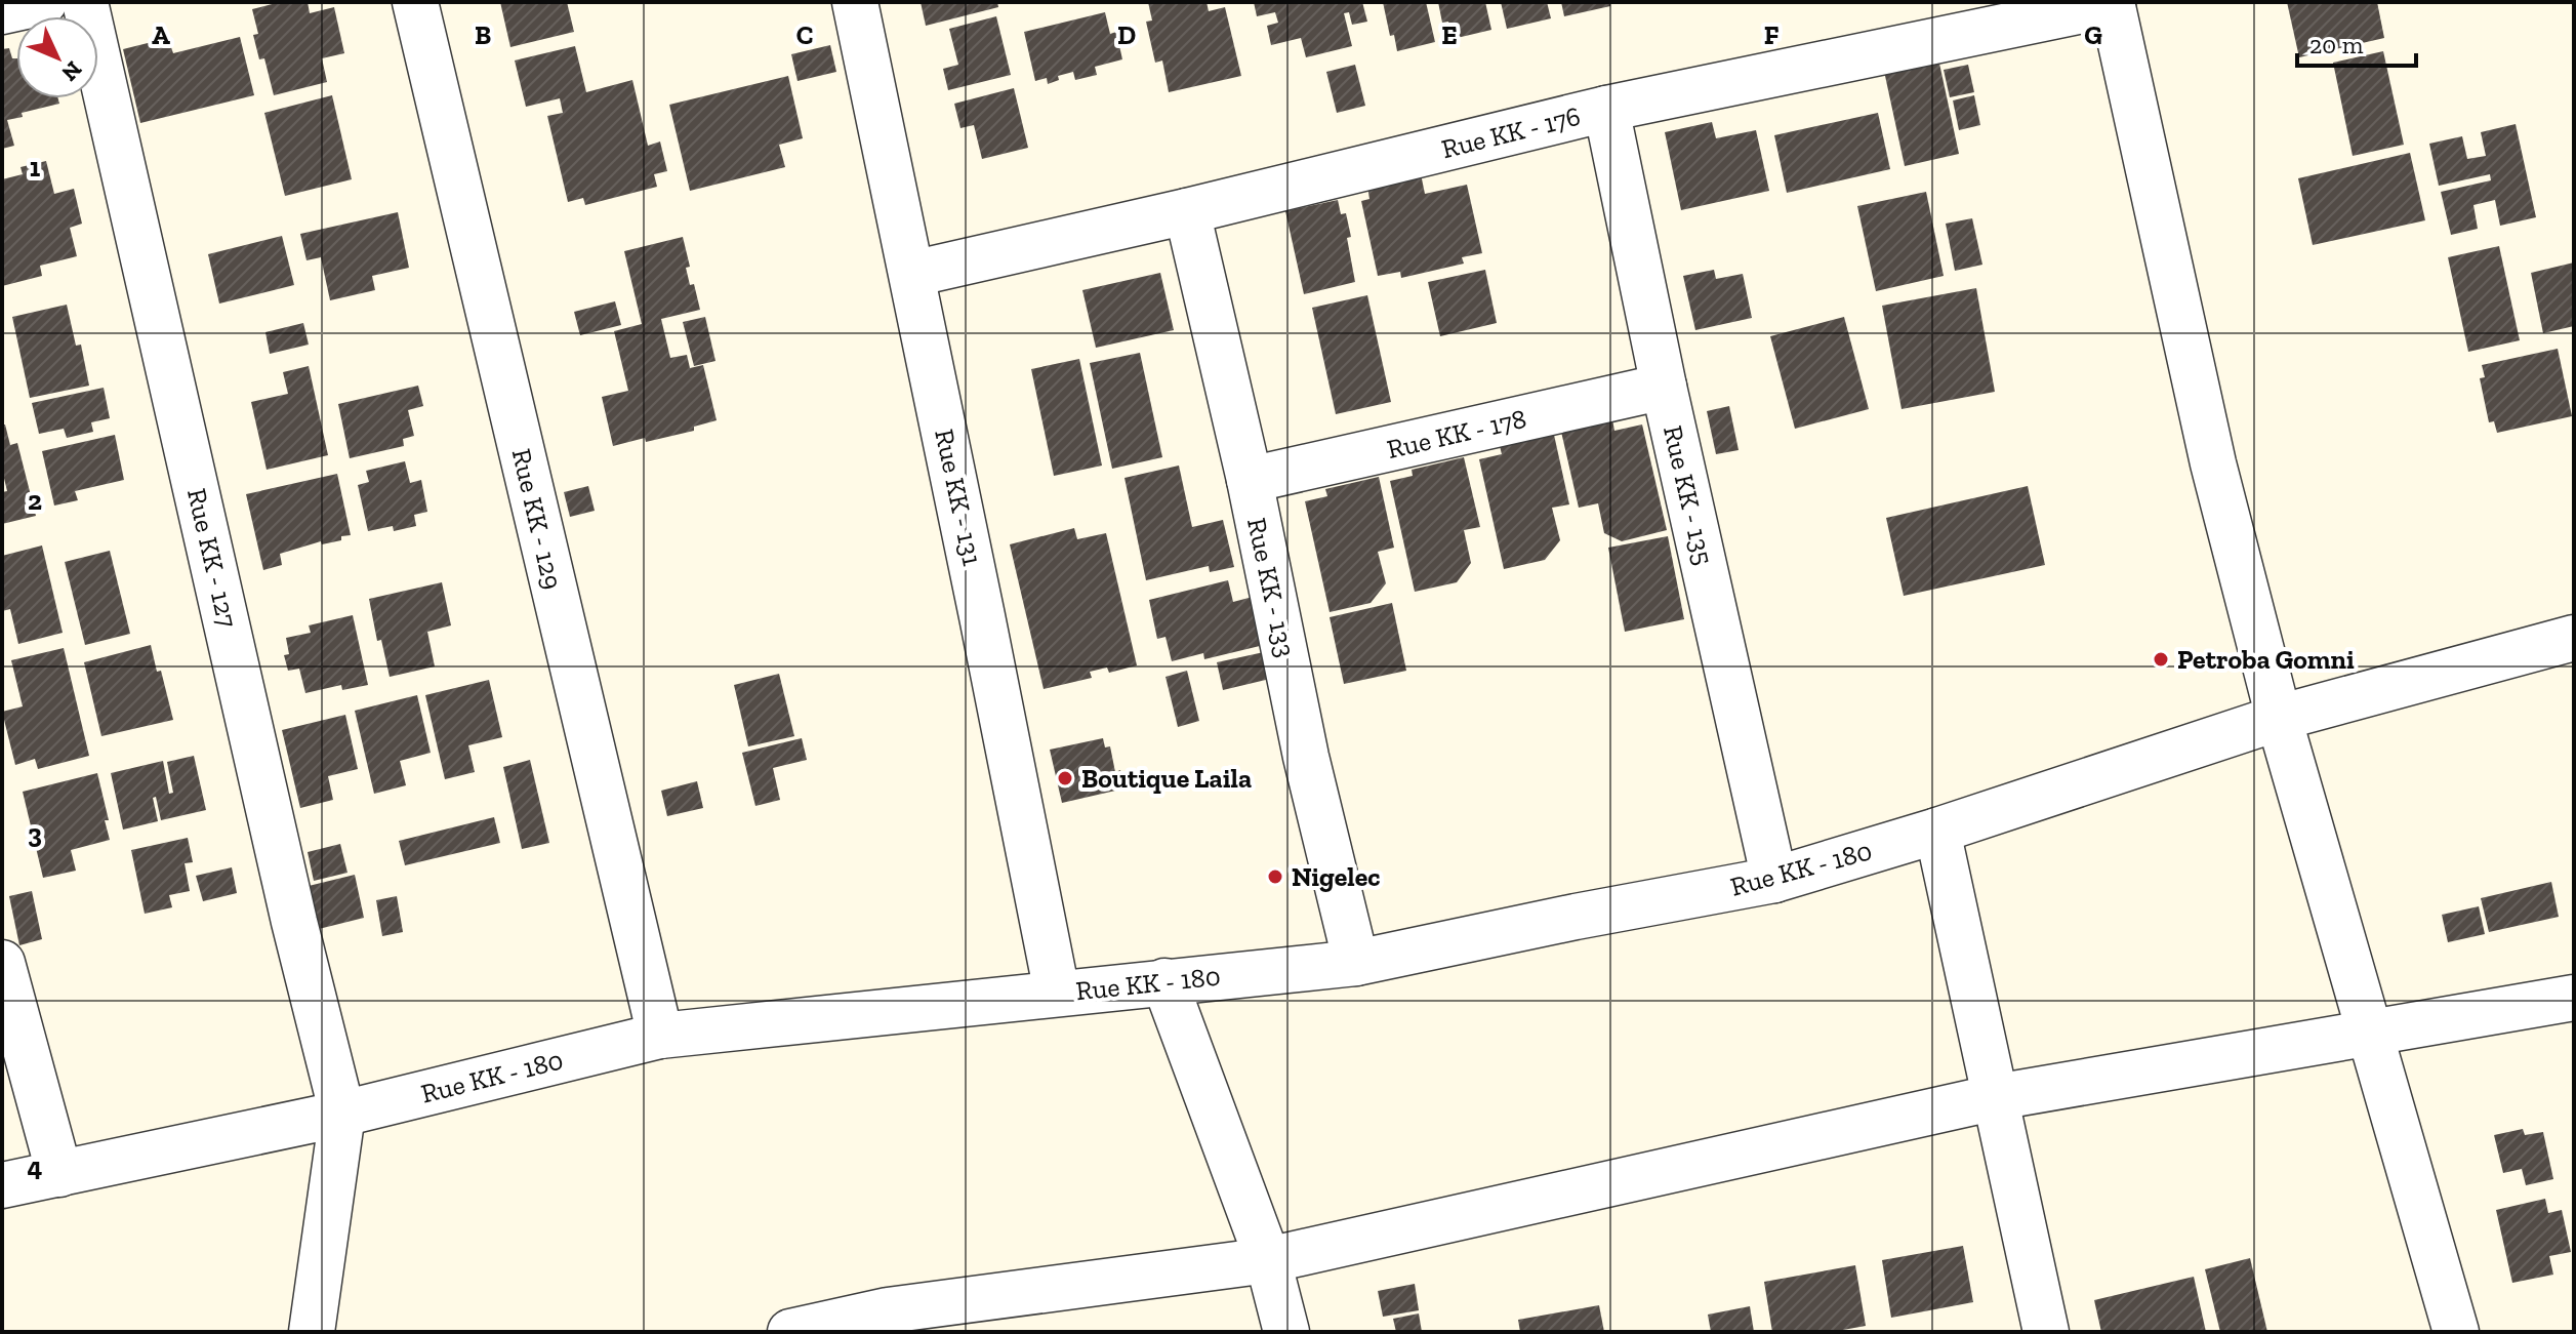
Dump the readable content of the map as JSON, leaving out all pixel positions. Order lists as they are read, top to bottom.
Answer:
{
  "streets": {
    "street": [
      "Rue KK - 176",
      "Rue KK - 178",
      "Rue KK - 135",
      "Rue KK - 131",
      "Rue KK - 129",
      "Rue KK - 127",
      "Rue KK - 133",
      "Rue KK - 180"
    ]
  },
  "crossings": [
    ["Rue KK - 176", "Rue KK - 135"],
    ["Rue KK - 176", "Rue KK - 131"],
    ["Rue KK - 176", "Rue KK - 133"],
    ["Rue KK - 178", "Rue KK - 135"],
    ["Rue KK - 178", "Rue KK - 133"],
    ["Rue KK - 135", "Rue KK - 180"],
    ["Rue KK - 131", "Rue KK - 180"],
    ["Rue KK - 129", "Rue KK - 180"],
    ["Rue KK - 127", "Rue KK - 180"],
    ["Rue KK - 133", "Rue KK - 180"]
  ],
  "places": ["Petroba Gomni", "Boutique Laila", "Nigelec"],
  "scale_bar": "20 m",
  "north": "bottom right",
  "grid": {
    "columns": [
      "A",
      "B",
      "C",
      "D",
      "E",
      "F",
      "G"
    ],
    "rows": [
      "1",
      "2",
      "3",
      "4"
    ]
  }
}
